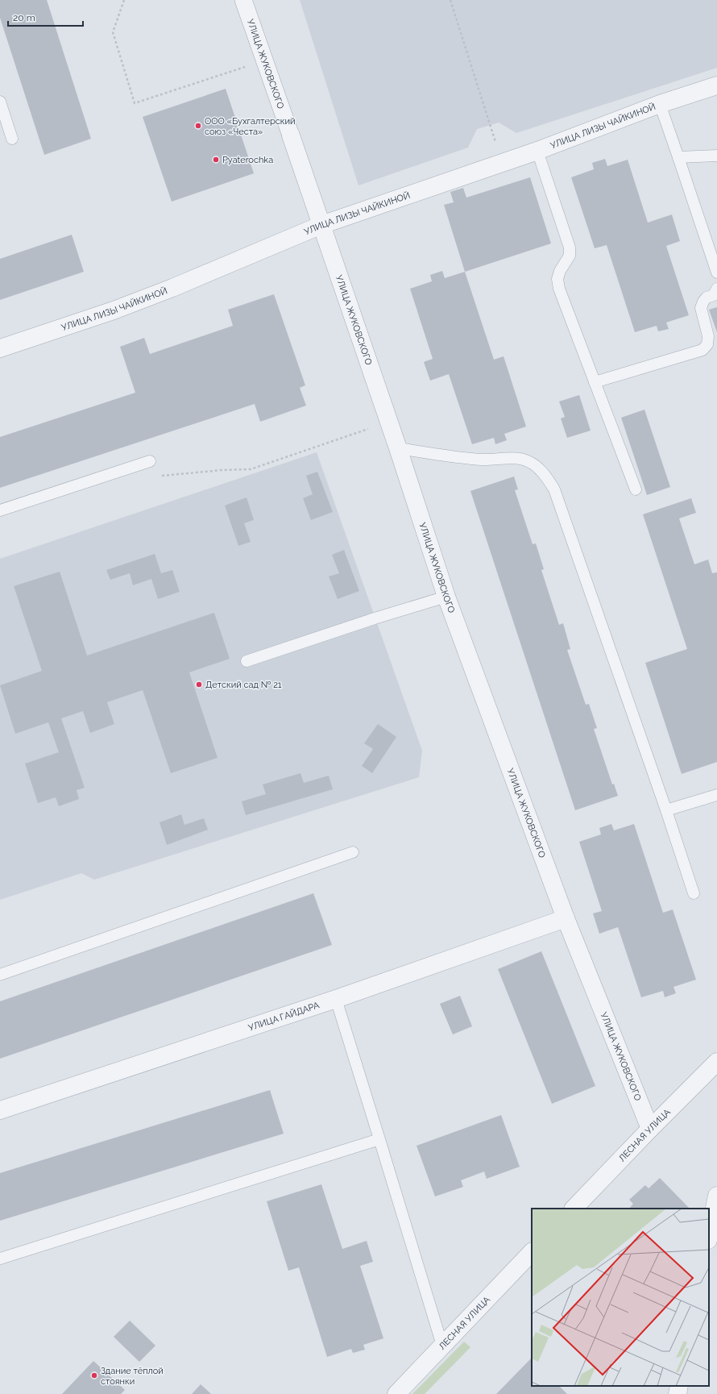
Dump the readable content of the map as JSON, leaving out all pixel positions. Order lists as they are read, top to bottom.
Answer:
{
  "streets": {
    "street": [
      "УЛИЦА ЖУКОВСКОГО",
      "УЛИЦА ЛИЗЫ ЧАЙКИНОЙ",
      "УЛИЦА ГАЙДАРА",
      "ЛЕСНАЯ УЛИЦА"
    ]
  },
  "crossings": [
    ["УЛИЦА ЖУКОВСКОГО", "УЛИЦА ЛИЗЫ ЧАЙКИНОЙ"],
    ["УЛИЦА ЖУКОВСКОГО", "УЛИЦА ГАЙДАРА"],
    ["УЛИЦА ЖУКОВСКОГО", "ЛЕСНАЯ УЛИЦА"]
  ],
  "places": [
    "ООО «Бухгалтерский союз «Честа»",
    "Pyaterochka",
    "Детский сад № 21",
    "Здание тёплой стоянки"
  ],
  "scale_bar": "20 m"
}
